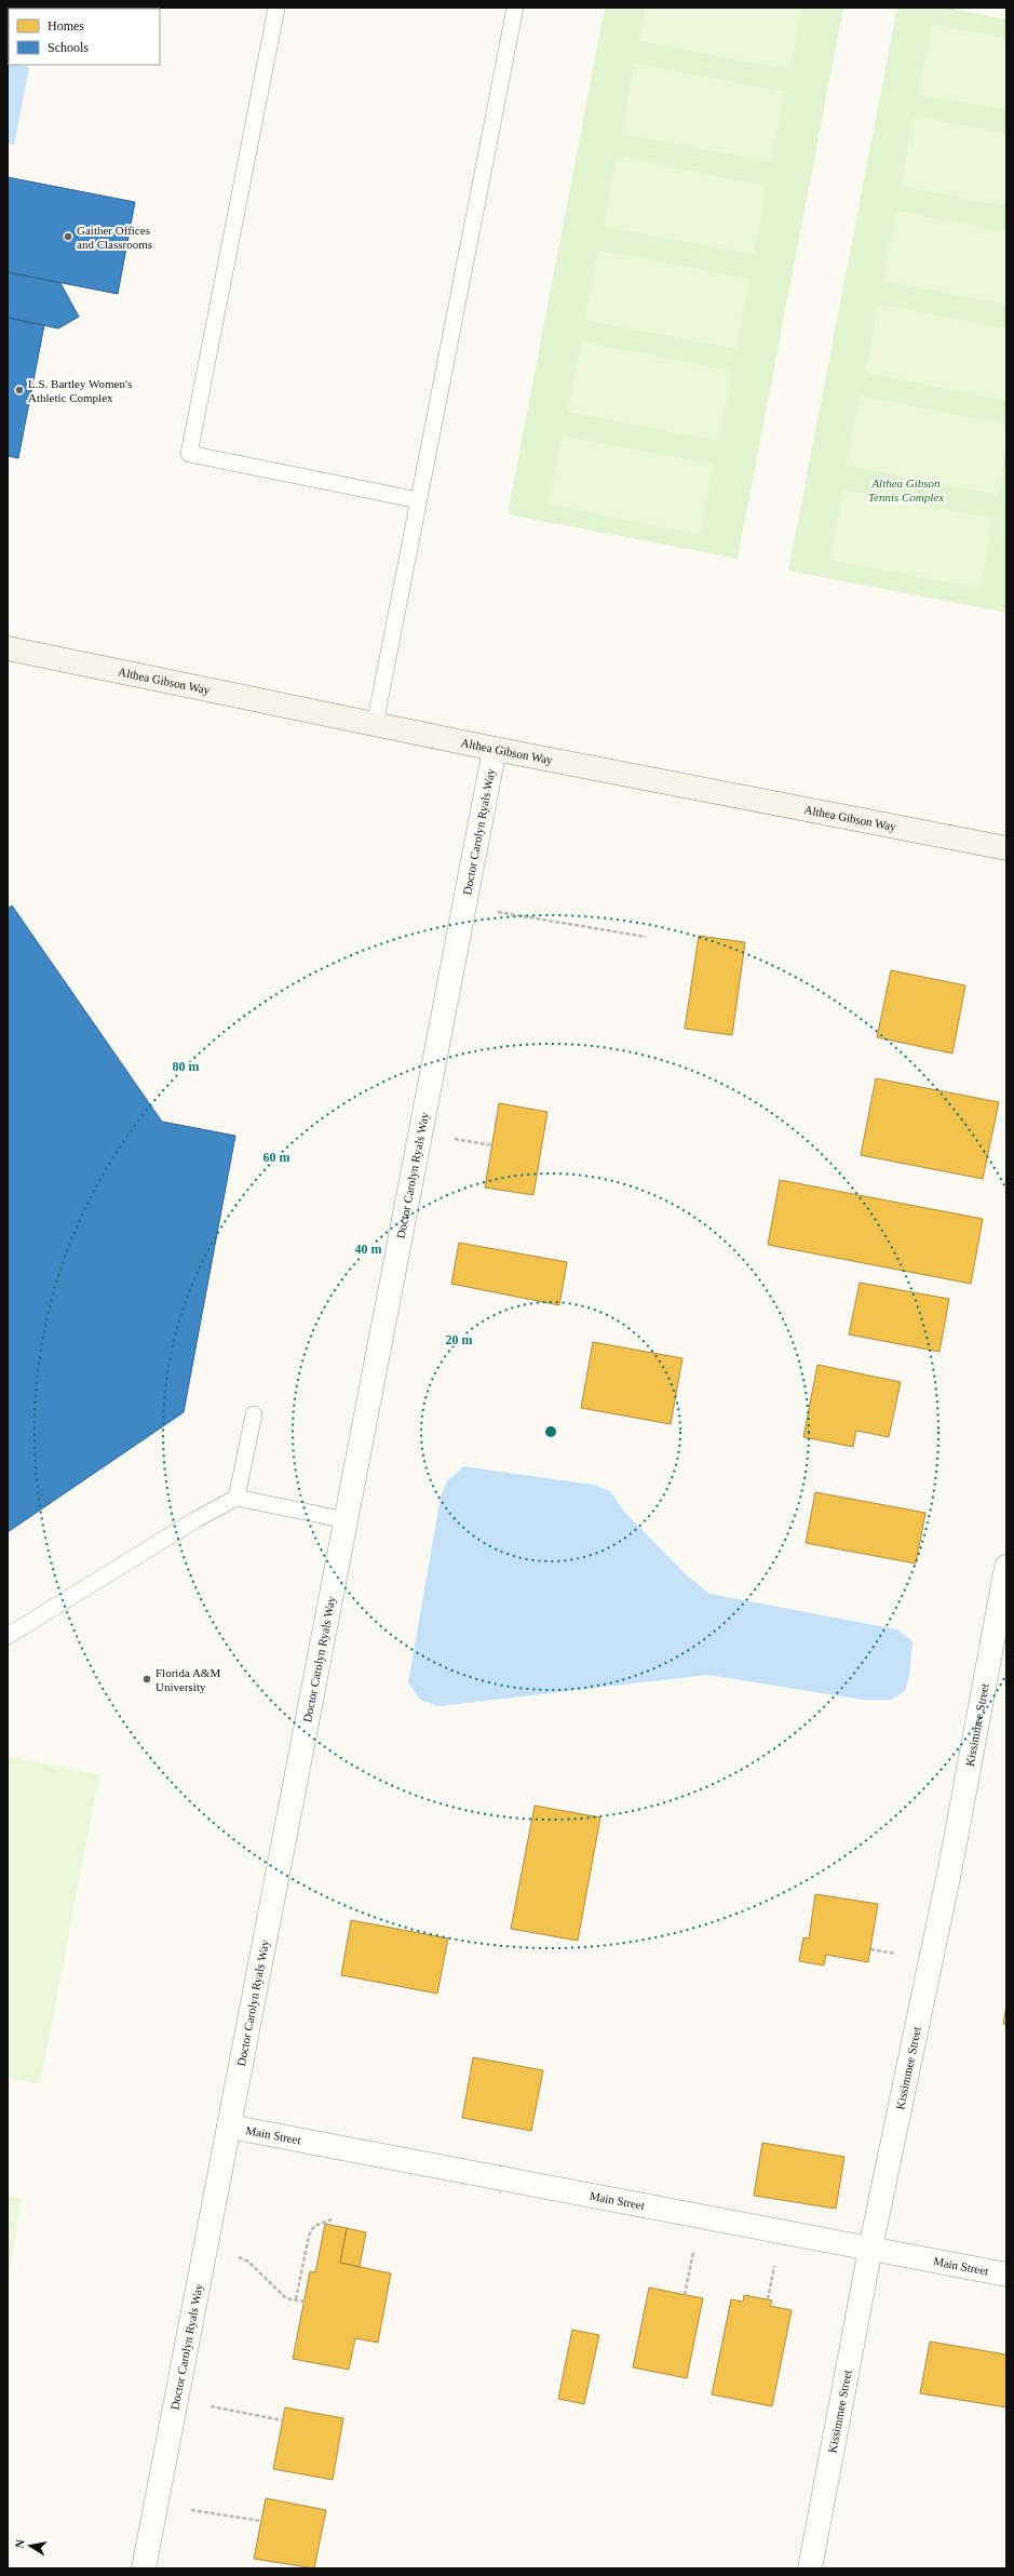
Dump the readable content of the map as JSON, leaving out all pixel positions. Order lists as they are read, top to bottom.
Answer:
{
  "streets": {
    "street": [
      "Althea Gibson Way",
      "Doctor Carolyn Ryals Way",
      "Kissimmee Street",
      "Main Street"
    ]
  },
  "crossings": [
    ["Althea Gibson Way", "Doctor Carolyn Ryals Way"],
    ["Doctor Carolyn Ryals Way", "Main Street"],
    ["Kissimmee Street", "Main Street"]
  ],
  "parks": ["Althea Gibson Tennis Complex"],
  "places": ["Gaither Offices and Classrooms", "L.S. Bartley Women's Athletic Complex", "Florida A&M University"],
  "legend": ["Homes", "Schools"],
  "north": "left",
  "rings": [
    "80 m",
    "60 m",
    "40 m",
    "20 m"
  ]
}
